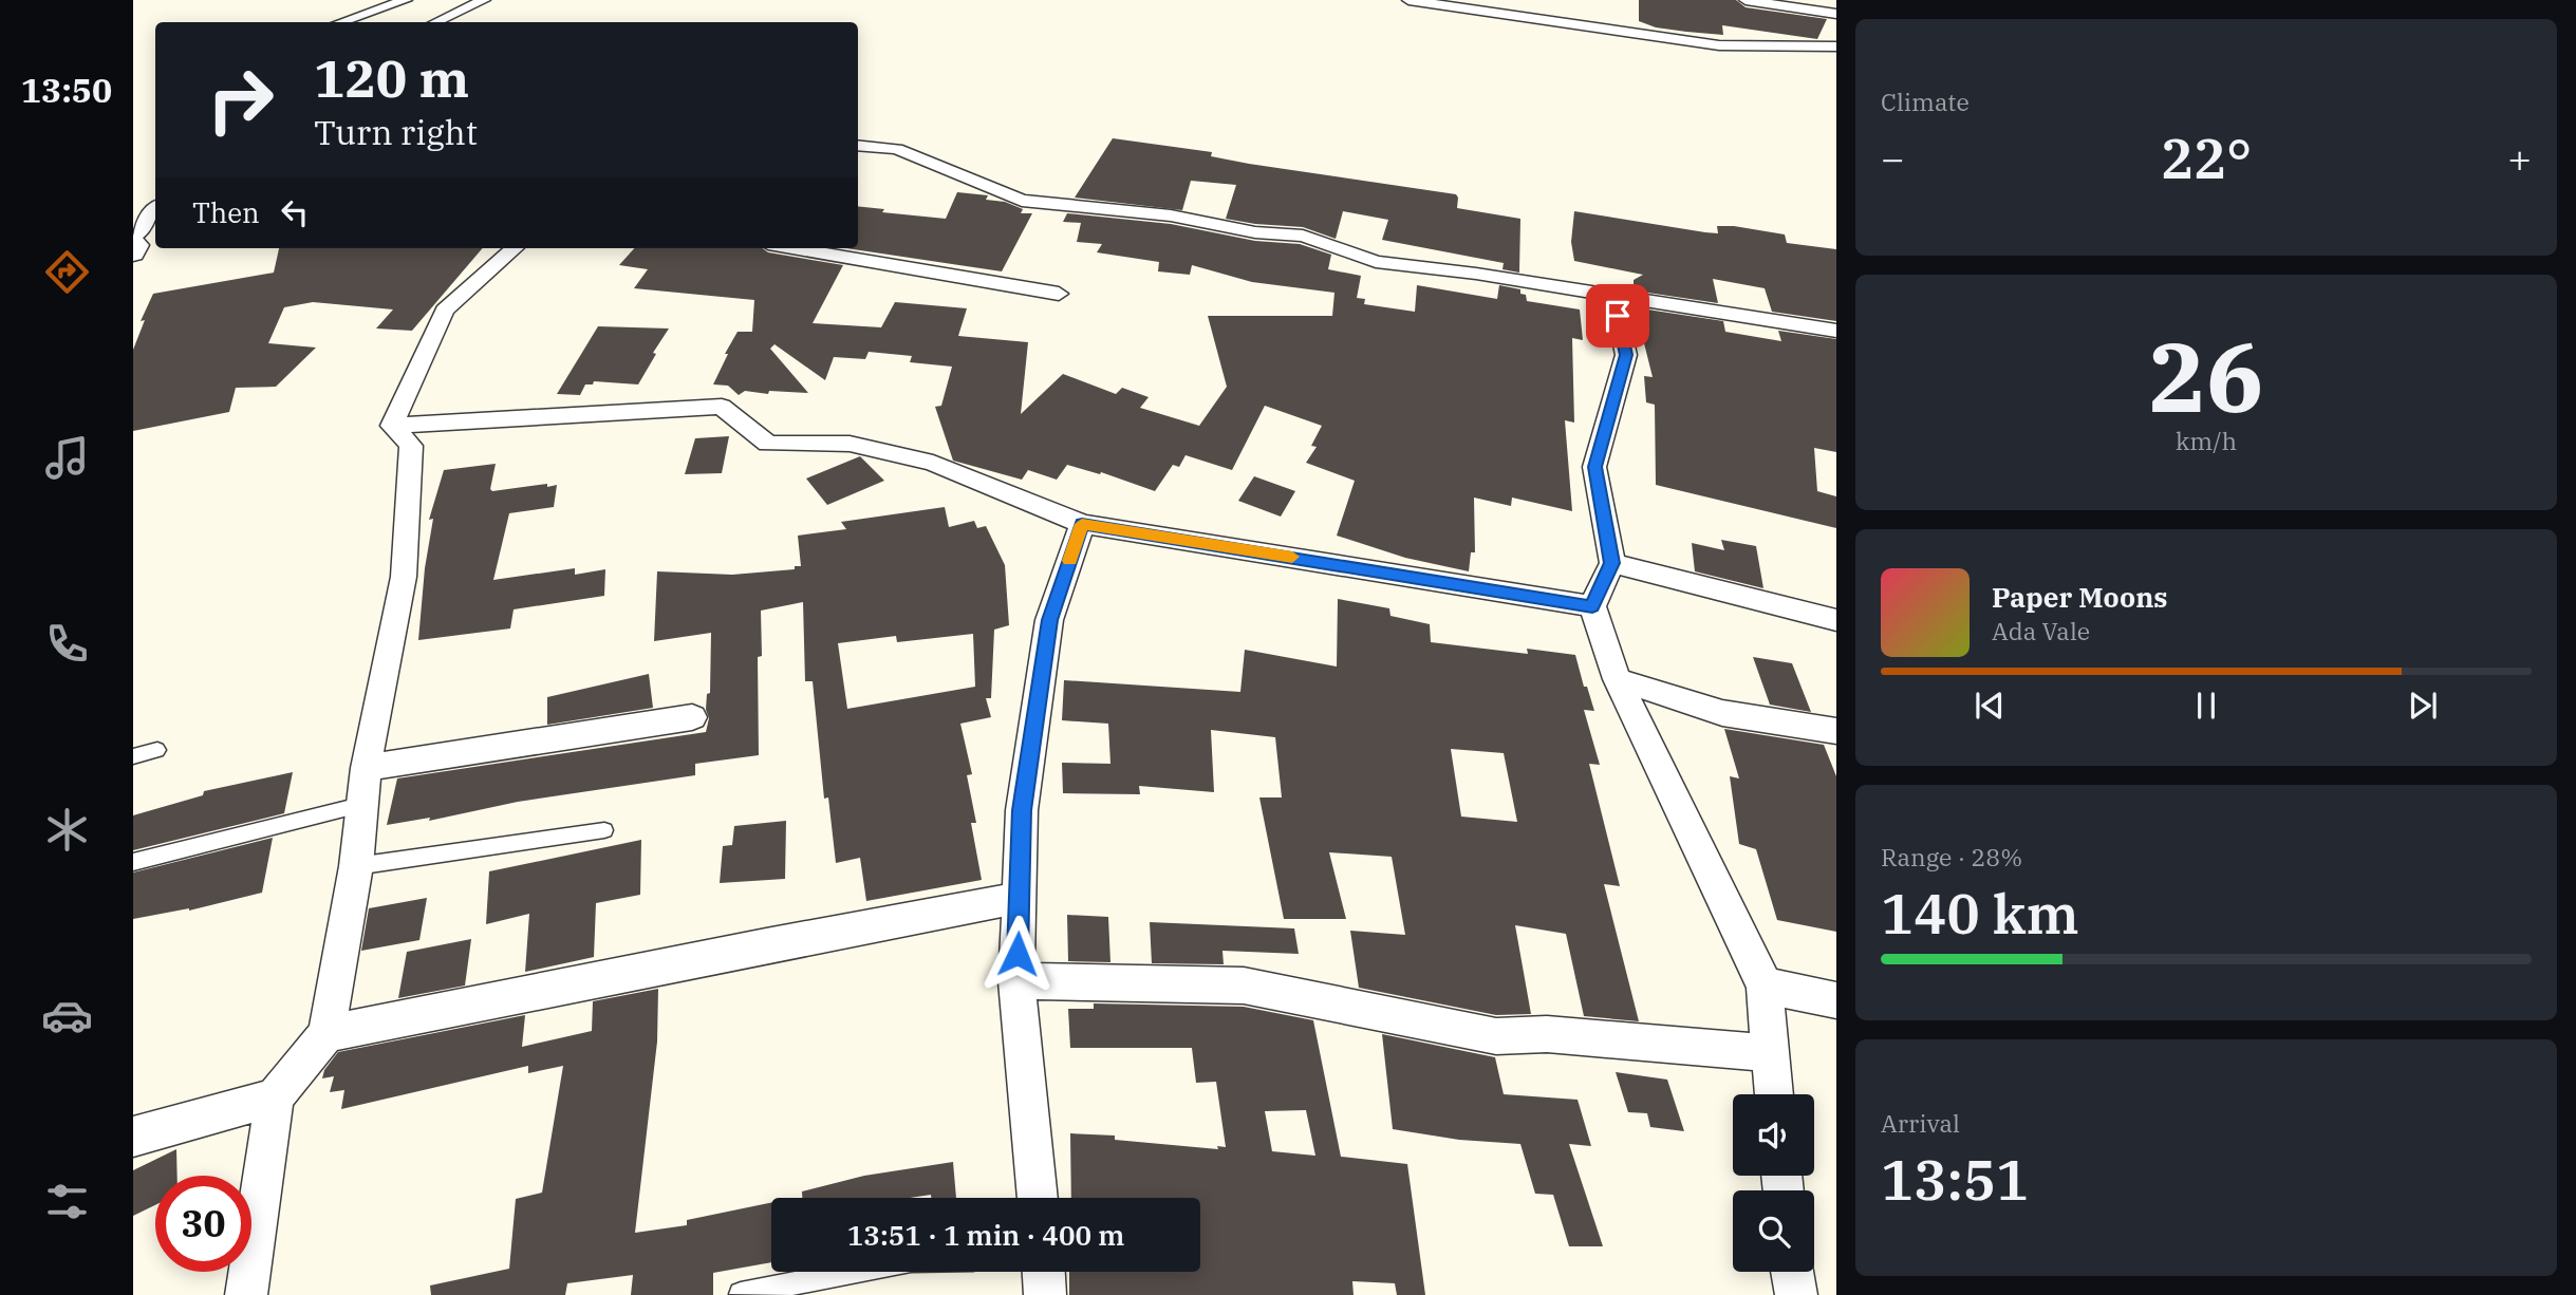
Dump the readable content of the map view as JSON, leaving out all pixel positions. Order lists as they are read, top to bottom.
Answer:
{
  "page": {
    "tabs": "13:50",
    "tile": [
      "Climate",
      ["26", "km/h"],
      ["Range · 28%", "140 km"],
      ["Arrival", "13:51"]
    ],
    "turn": ["120 m", "Turn right"],
    "heat": ["−", "22°", "+"],
    "then": "Then",
    "song": ["Paper Moons", "Ada Vale"],
    "limit": "30",
    "trip": "13:51 · 1 min · 400 m"
  }
}
